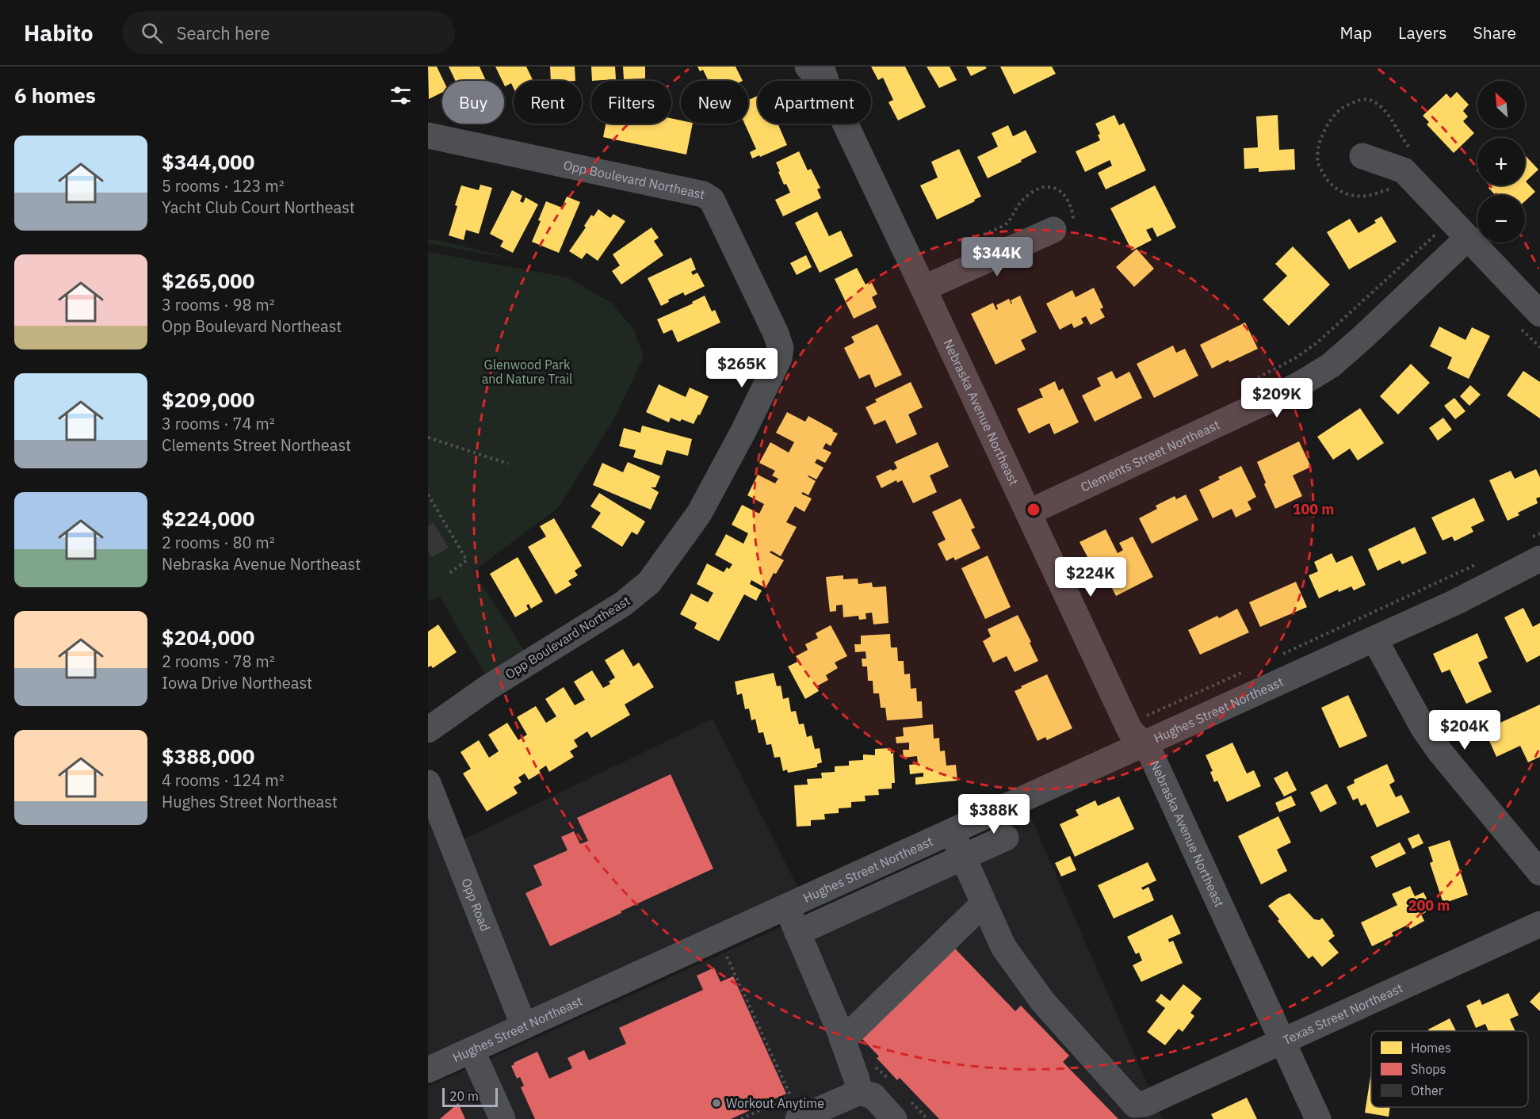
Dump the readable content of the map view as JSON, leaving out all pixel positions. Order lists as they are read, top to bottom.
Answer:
{
  "streets": {
    "street": [
      "Opp Boulevard Northeast",
      "Nebraska Avenue Northeast",
      "Clements Street Northeast",
      "Hughes Street Northeast",
      "Opp Road",
      "Texas Street Northeast"
    ]
  },
  "crossings": [
    ["Nebraska Avenue Northeast", "Clements Street Northeast"],
    ["Nebraska Avenue Northeast", "Hughes Street Northeast"],
    ["Nebraska Avenue Northeast", "Texas Street Northeast"],
    ["Hughes Street Northeast", "Opp Road"]
  ],
  "parks": ["Glenwood Park and Nature Trail"],
  "places": ["Workout Anytime"],
  "legend": ["Homes", "Shops", "Other"],
  "scale_bar": "20 m",
  "north": "top left",
  "page": {
    "header": "Habito",
    "search": "Search here",
    "nav": ["Map", "Layers", "Share"],
    "heading": "6 homes",
    "map_buttons": ["+", "−"],
    "chip": [
      "Buy",
      "Rent",
      "Filters",
      "New",
      "Apartment"
    ],
    "list": [
      {
        "name": "$344,000",
        "note": "5 rooms · 123 m² · Yacht Club Court Northeast"
      },
      {
        "name": "$265,000",
        "note": "3 rooms · 98 m² · Opp Boulevard Northeast"
      },
      {
        "name": "$209,000",
        "note": "3 rooms · 74 m² · Clements Street Northeast"
      },
      {
        "name": "$224,000",
        "note": "2 rooms · 80 m² · Nebraska Avenue Northeast"
      },
      {
        "name": "$204,000",
        "note": "2 rooms · 78 m² · Iowa Drive Northeast"
      },
      {
        "name": "$388,000",
        "note": "4 rooms · 124 m² · Hughes Street Northeast"
      }
    ],
    "price": [
      "$344K",
      "$265K",
      "$209K",
      "$224K",
      "$204K",
      "$388K"
    ],
    "scale": "20 m"
  },
  "rings": ["100 m", "200 m"]
}
